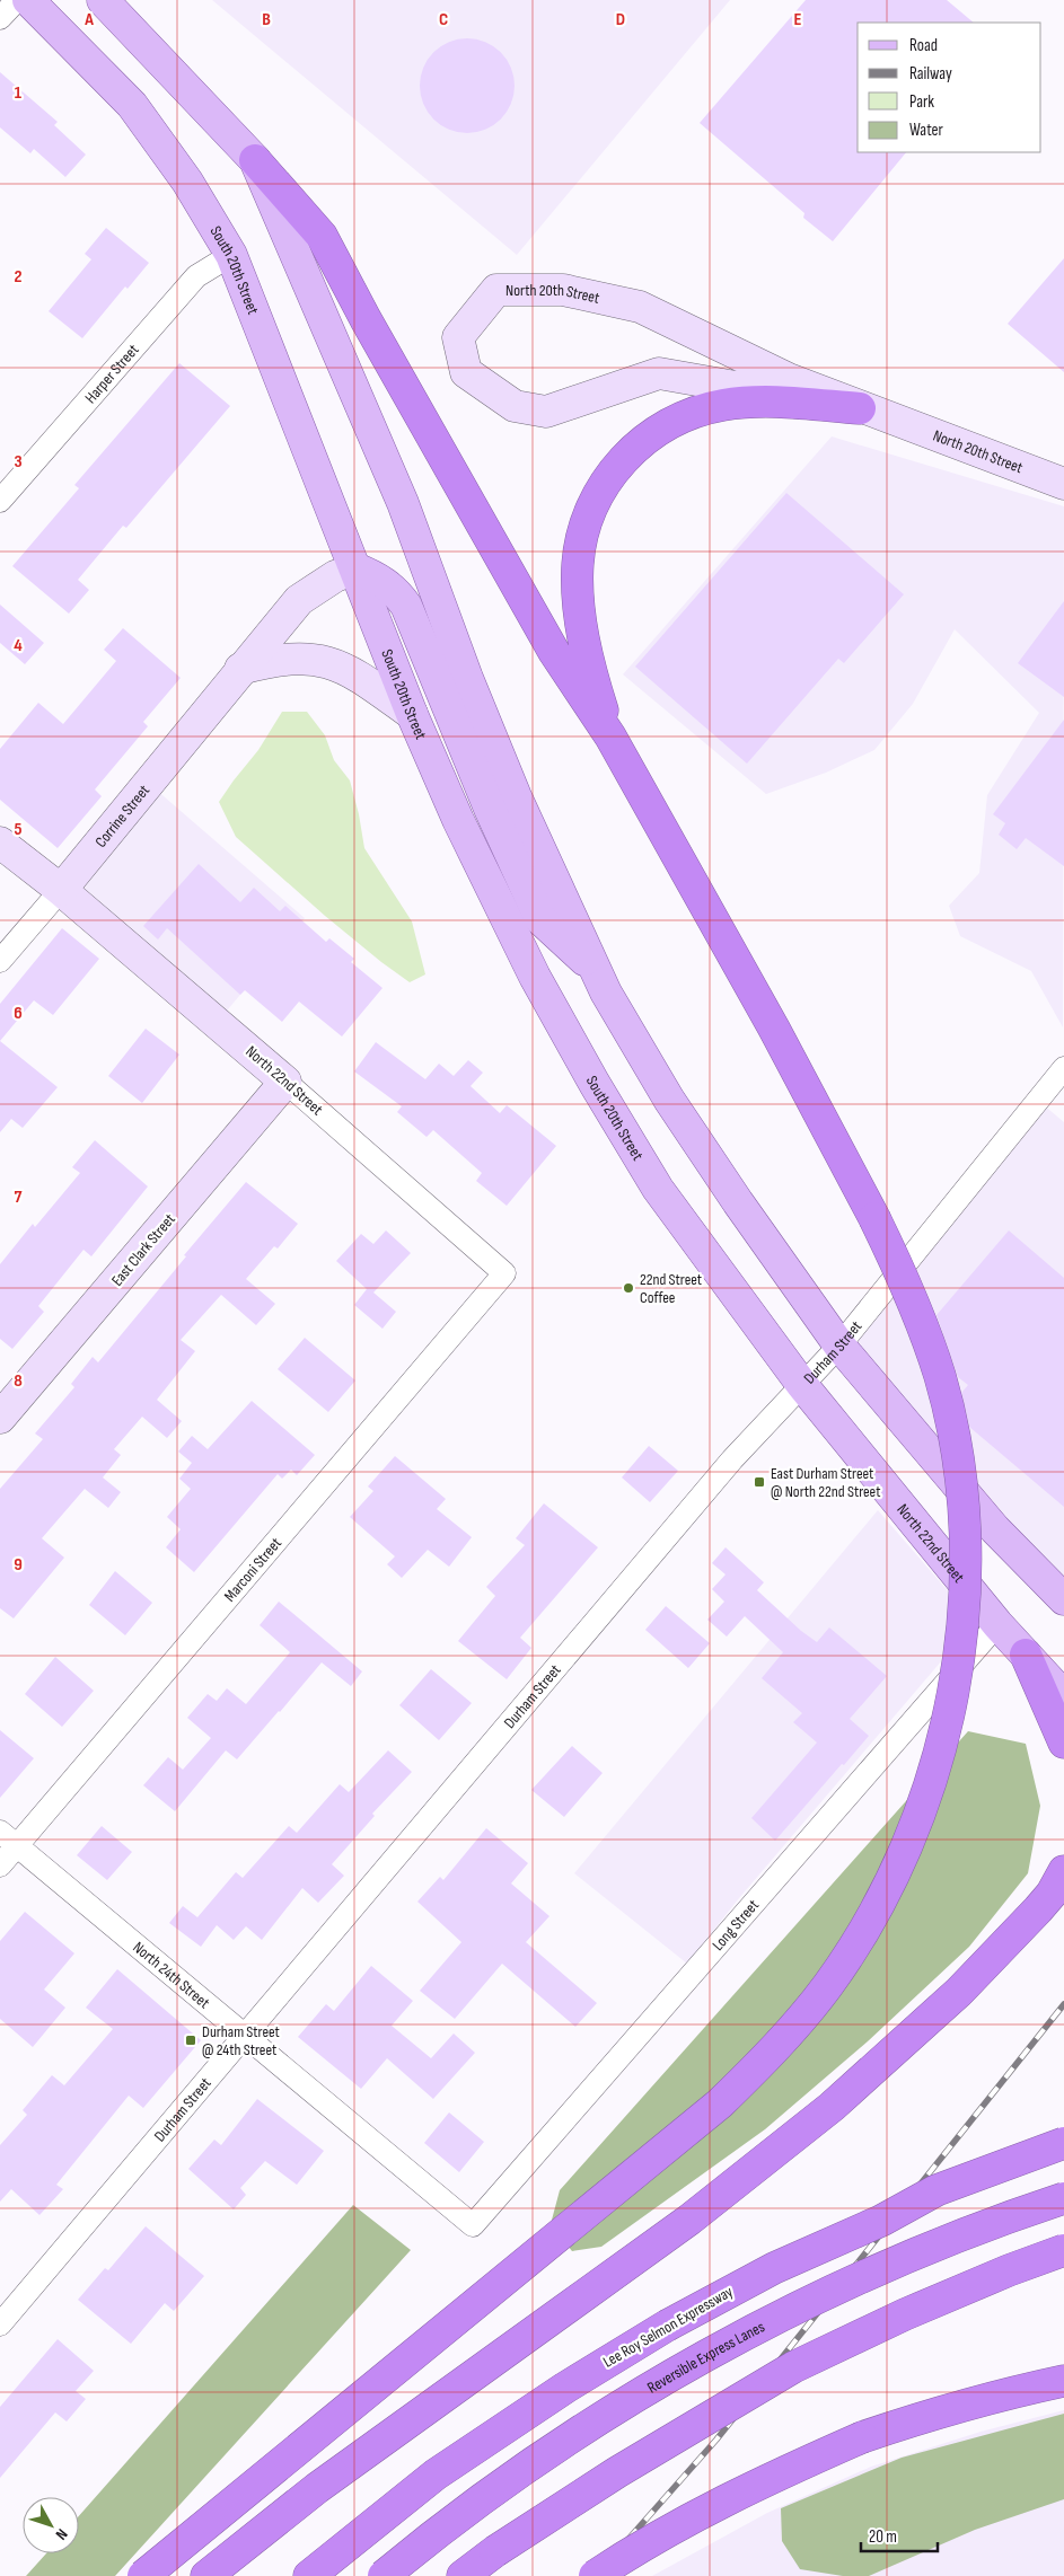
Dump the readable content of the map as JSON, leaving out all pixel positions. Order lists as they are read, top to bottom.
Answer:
{
  "streets": {
    "highway": ["Lee Roy Selmon Expressway", "Reversible Express Lanes"],
    "main road": ["South 20th Street", "North 22nd Street"],
    "street": [
      "North 20th Street",
      "Harper Street",
      "Corrine Street",
      "East Clark Street",
      "Durham Street",
      "Marconi Street",
      "Long Street",
      "North 24th Street"
    ]
  },
  "crossings": [
    ["South 20th Street", "Harper Street"],
    ["South 20th Street", "Corrine Street"],
    ["South 20th Street", "North 22nd Street"],
    ["South 20th Street", "Durham Street"],
    ["Corrine Street", "North 22nd Street"],
    ["North 22nd Street", "East Clark Street"],
    ["North 22nd Street", "Durham Street"],
    ["North 22nd Street", "Marconi Street"],
    ["North 22nd Street", "Long Street"],
    ["Durham Street", "North 24th Street"],
    ["Marconi Street", "North 24th Street"],
    ["Long Street", "North 24th Street"]
  ],
  "places": {
    "other": ["22nd Street Coffee"],
    "transit": ["East Durham Street @ North 22nd Street", "Durham Street @ 24th Street"]
  },
  "legend": [
    "Road",
    "Railway",
    "Park",
    "Water"
  ],
  "scale_bar": "20 m",
  "north": "bottom right",
  "grid": {
    "columns": [
      "A",
      "B",
      "C",
      "D",
      "E"
    ],
    "rows": [
      "1",
      "2",
      "3",
      "4",
      "5",
      "6",
      "7",
      "8",
      "9"
    ]
  }
}
